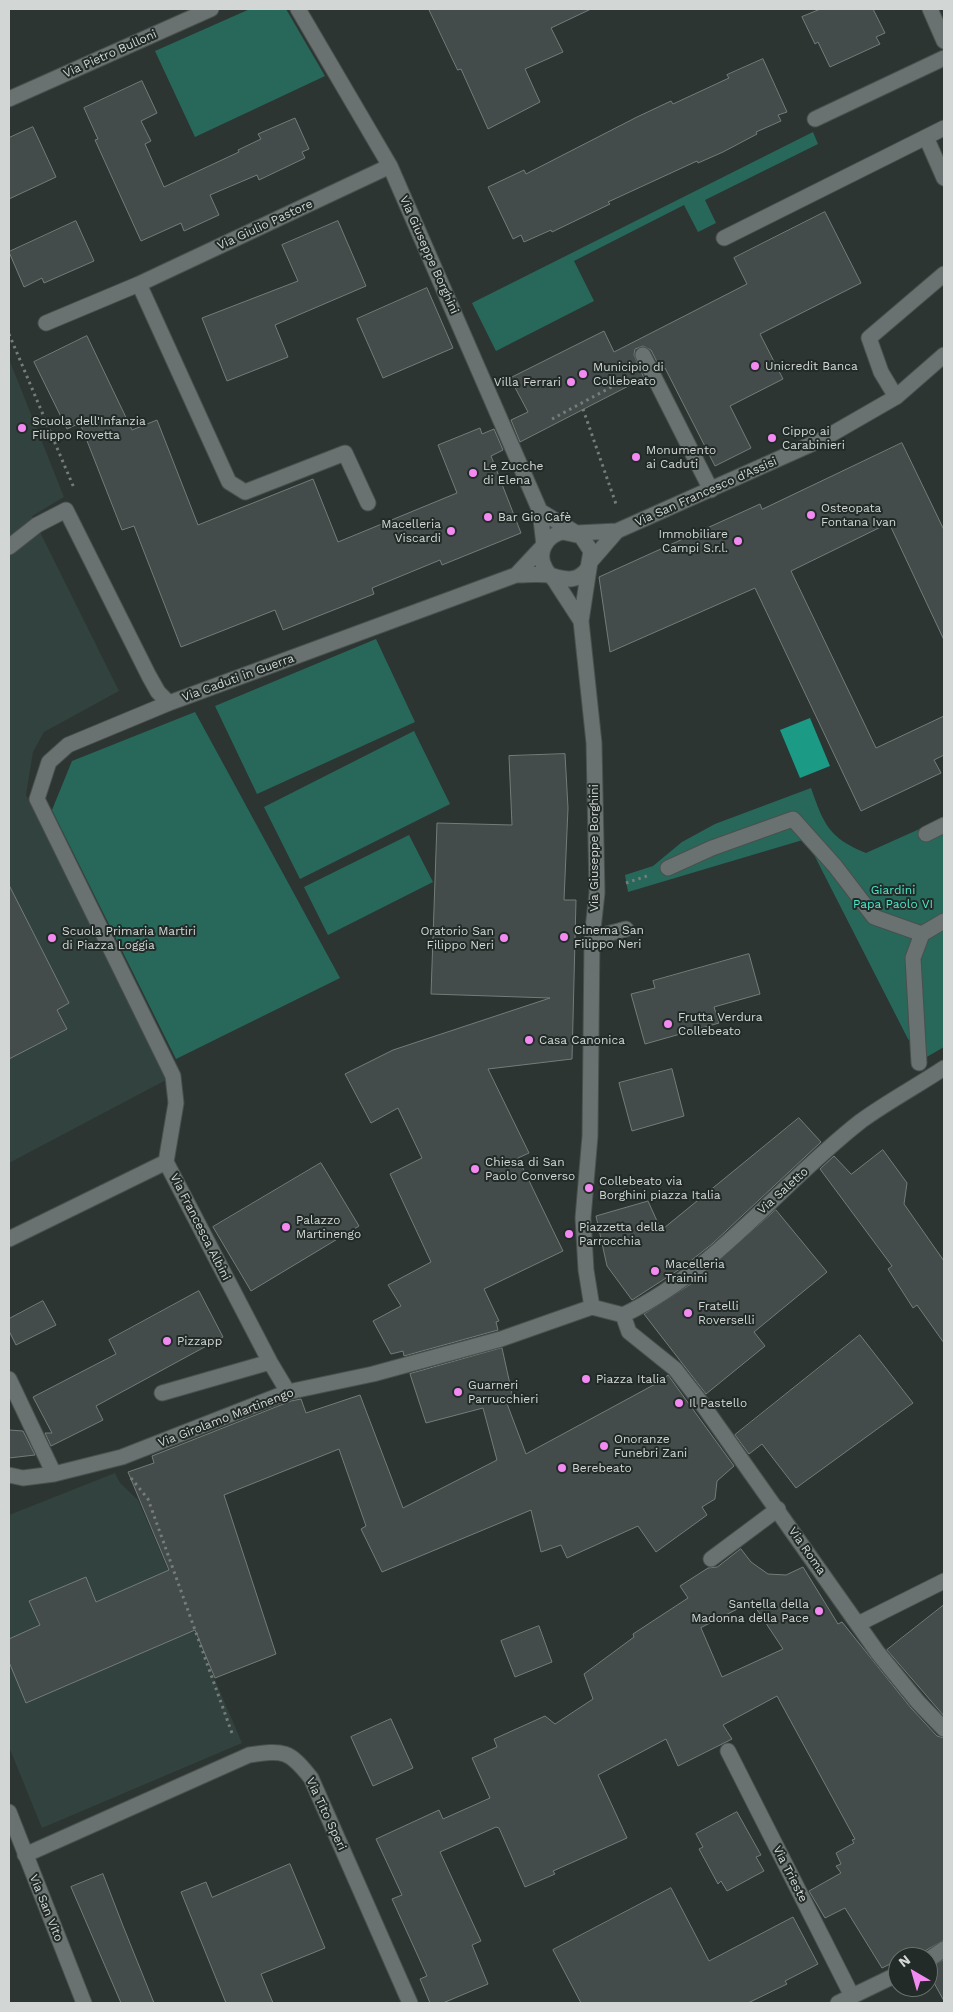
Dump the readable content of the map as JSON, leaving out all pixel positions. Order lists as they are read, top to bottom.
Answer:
{
  "streets": {
    "street": [
      "Via Pietro Bulloni",
      "Via Giulio Pastore",
      "Via Giuseppe Borghini",
      "Via San Francesco d'Assisi",
      "Via Caduti in Guerra",
      "Via Saletto",
      "Via Francesca Albini",
      "Via Girolamo Martinengo",
      "Via Roma",
      "Via Tito Speri",
      "Via Trieste",
      "Via San Vito"
    ]
  },
  "crossings": [
    ["Via Giulio Pastore", "Via Giuseppe Borghini"],
    ["Via Giuseppe Borghini", "Via San Francesco d'Assisi"],
    ["Via Giuseppe Borghini", "Via Caduti in Guerra"],
    ["Via Giuseppe Borghini", "Via Girolamo Martinengo"],
    ["Via San Francesco d'Assisi", "Via Caduti in Guerra"],
    ["Via Saletto", "Via Roma"],
    ["Via Francesca Albini", "Via Girolamo Martinengo"],
    ["Via Tito Speri", "Via San Vito"]
  ],
  "parks": ["Giardini Papa Paolo VI"],
  "places": [
    "Unicredit Banca",
    "Municipio di Collebeato",
    "Villa Ferrari",
    "Scuola dell'Infanzia Filippo Rovetta",
    "Cippo ai Carabinieri",
    "Monumento ai Caduti",
    "Le Zucche di Elena",
    "Osteopata Fontana Ivan",
    "Bar Gio Cafè",
    "Macelleria Viscardi",
    "Immobiliare Campi S.r.l.",
    "Cinema San Filippo Neri",
    "Scuola Primaria Martiri di Piazza Loggia",
    "Oratorio San Filippo Neri",
    "Frutta Verdura Collebeato",
    "Casa Canonica",
    "Chiesa di San Paolo Converso",
    "Collebeato via Borghini piazza Italia",
    "Palazzo Martinengo",
    "Piazzetta della Parrocchia",
    "Macelleria Trainini",
    "Fratelli Roverselli",
    "Pizzapp",
    "Piazza Italia",
    "Guarneri Parrucchieri",
    "Il Pastello",
    "Onoranze Funebri Zani",
    "Berebeato",
    "Santella della Madonna della Pace"
  ],
  "north": "top left"
}
